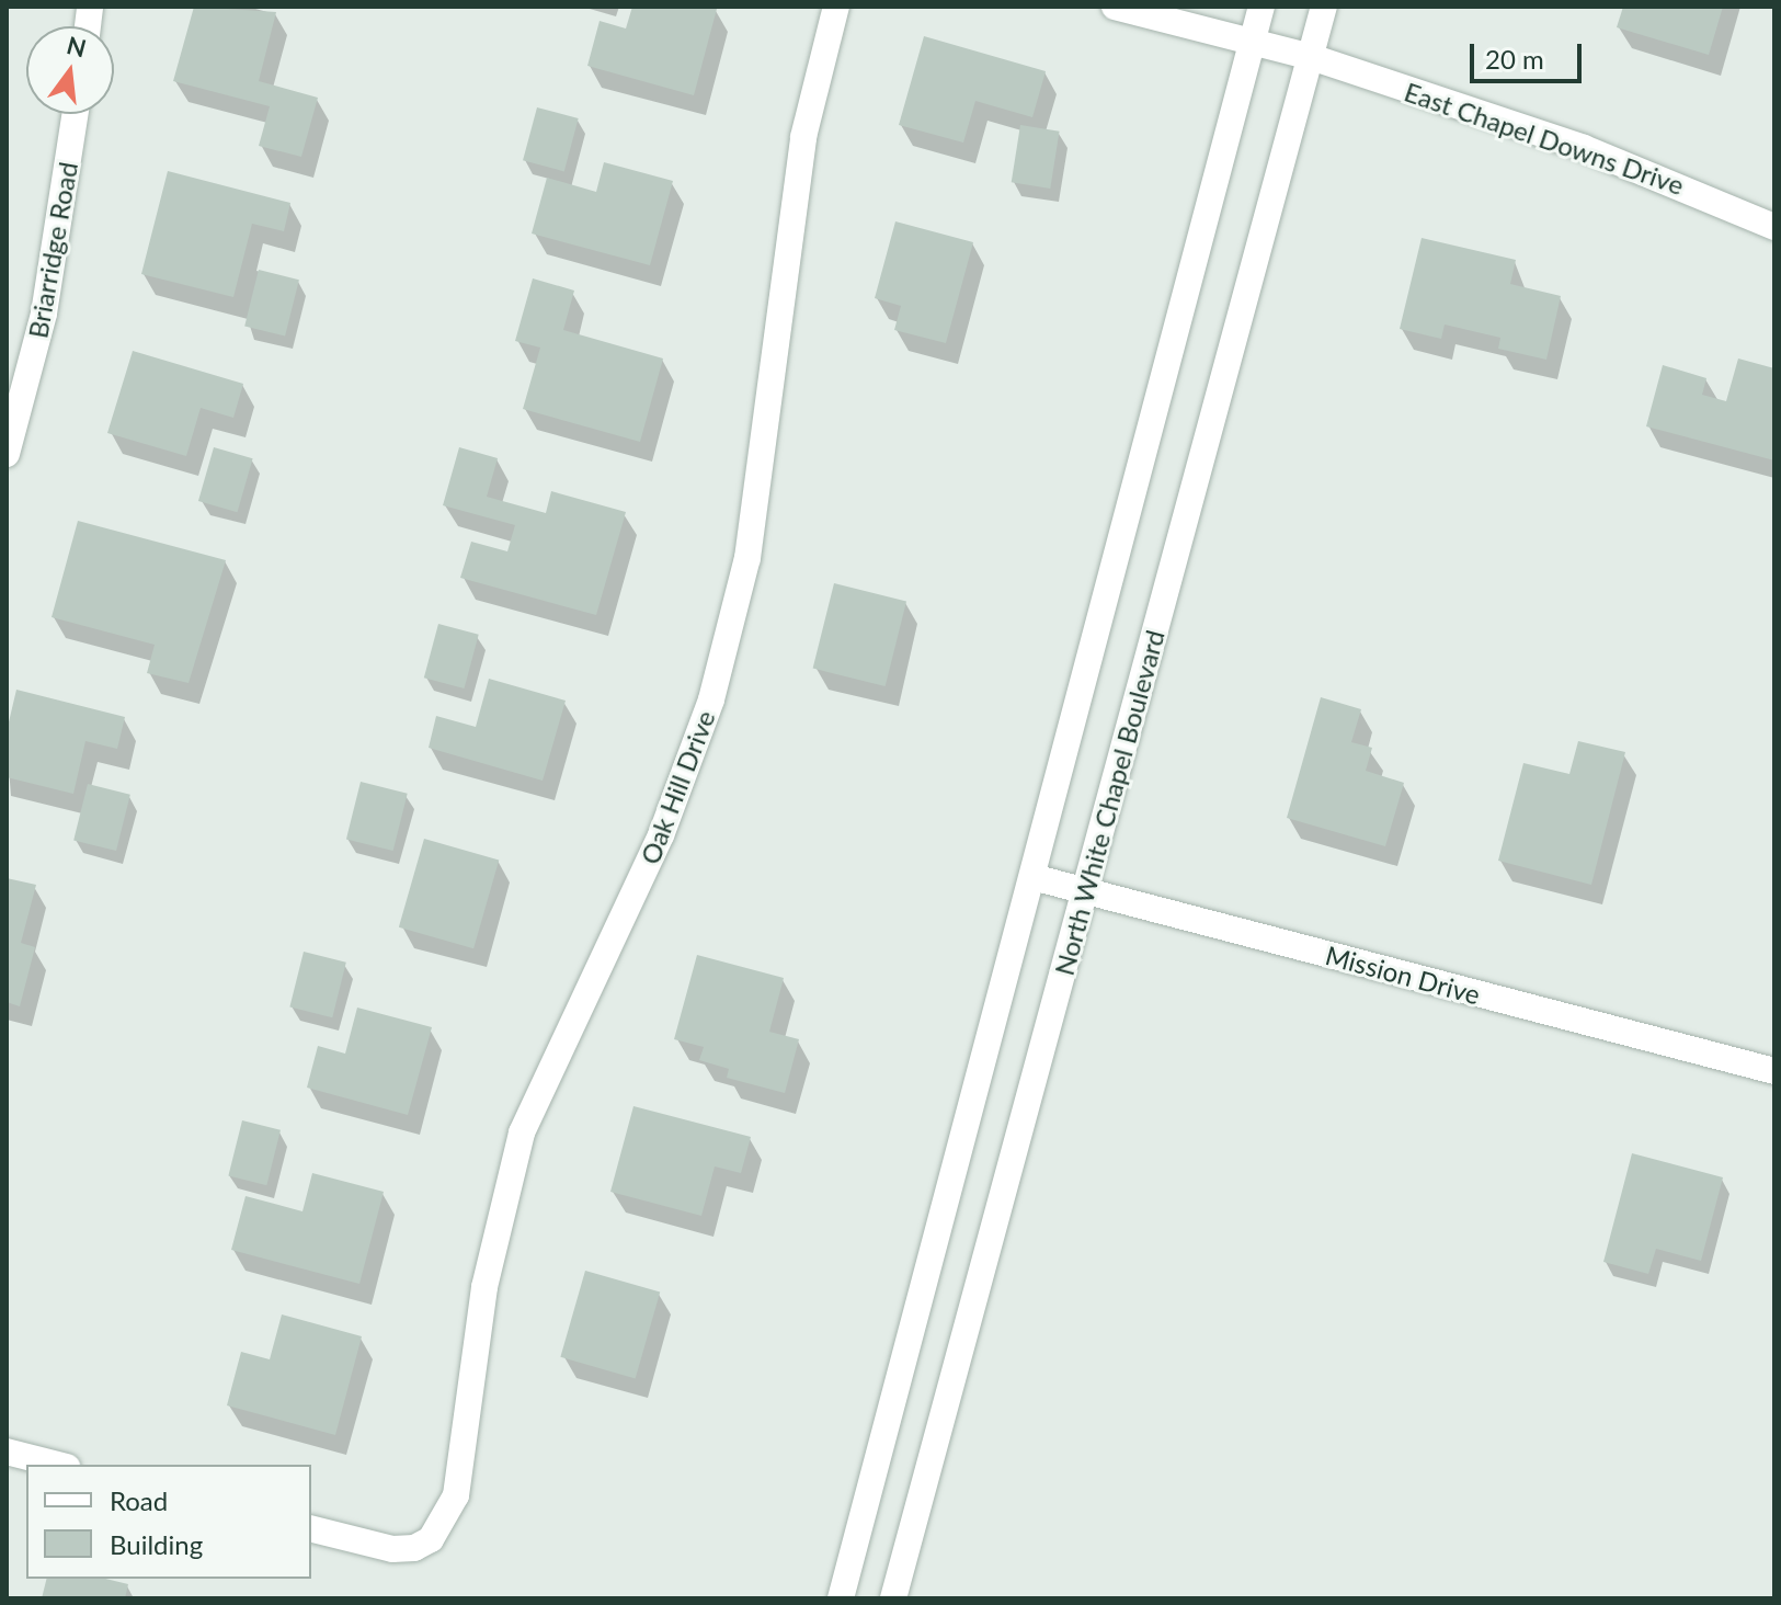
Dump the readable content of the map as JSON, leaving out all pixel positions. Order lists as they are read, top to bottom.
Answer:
{
  "streets": {
    "street": [
      "East Chapel Downs Drive",
      "Briarridge Road",
      "Oak Hill Drive",
      "North White Chapel Boulevard",
      "Mission Drive"
    ]
  },
  "crossings": [
    ["East Chapel Downs Drive", "North White Chapel Boulevard"],
    ["North White Chapel Boulevard", "Mission Drive"]
  ],
  "legend": ["Road", "Building"],
  "scale_bar": "20 m",
  "north": "top"
}
